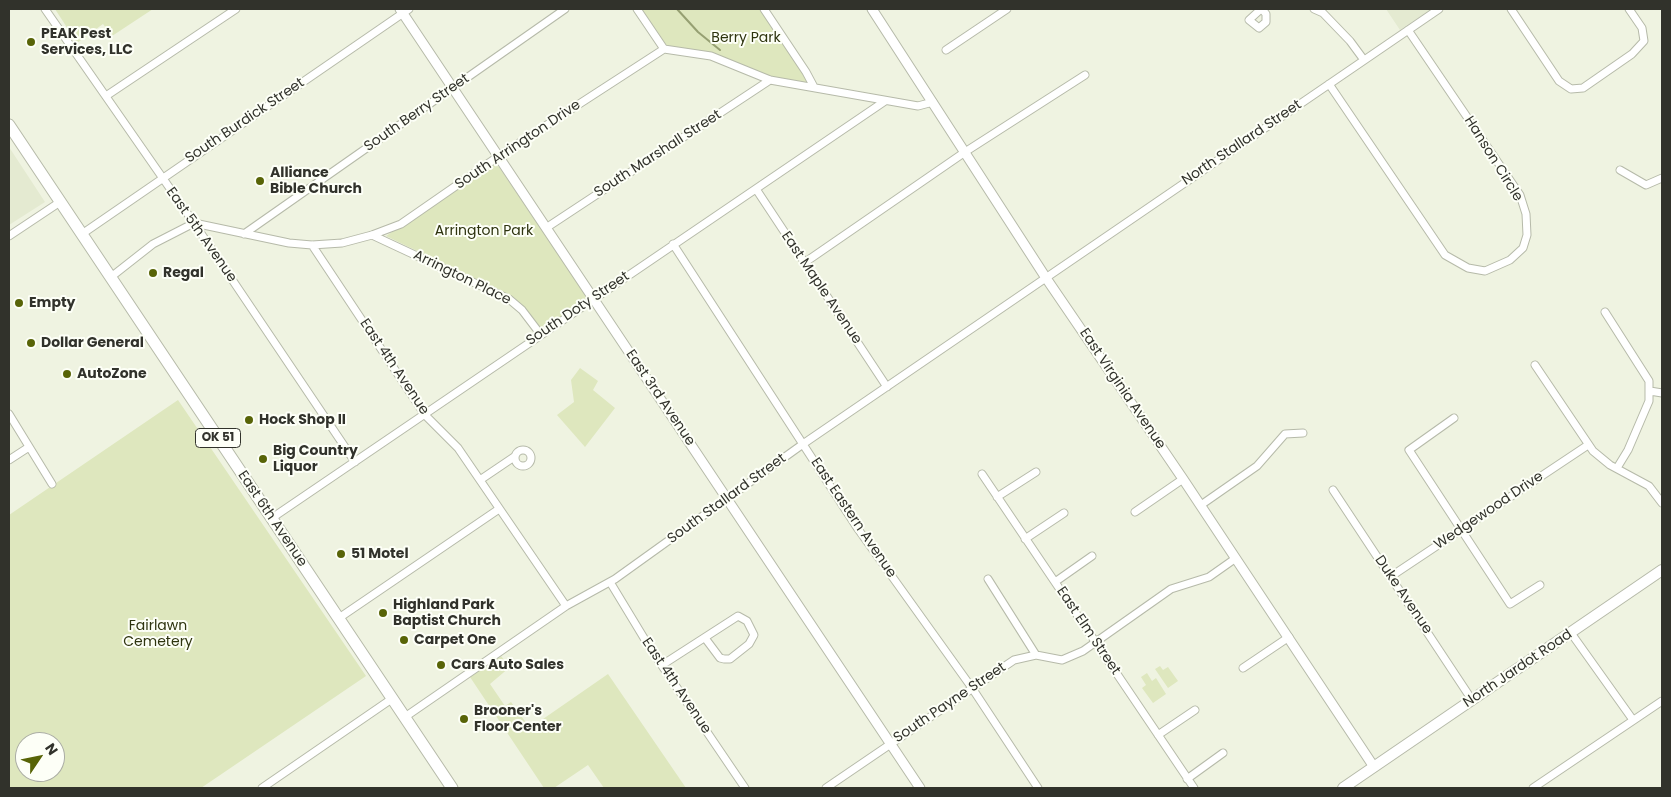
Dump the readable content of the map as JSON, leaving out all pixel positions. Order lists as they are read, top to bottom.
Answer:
{
  "streets": {
    "main road": ["OK 51", "East 6th Avenue", "North Jardot Road"],
    "street": [
      "South Berry Street",
      "South Burdick Street",
      "North Stallard Street",
      "South Arrington Drive",
      "South Marshall Street",
      "Hanson Circle",
      "East 5th Avenue",
      "Arrington Place",
      "East Maple Avenue",
      "South Doty Street",
      "East 4th Avenue",
      "East Virginia Avenue",
      "East 3rd Avenue",
      "South Stallard Street",
      "Wedgewood Drive",
      "East Eastern Avenue",
      "Duke Avenue",
      "East Elm Street",
      "South Payne Street"
    ]
  },
  "crossings": [
    ["South Berry Street", "South Arrington Drive"],
    ["South Berry Street", "East 3rd Avenue"],
    ["South Burdick Street", "East 5th Avenue"],
    ["South Burdick Street", "East 3rd Avenue"],
    ["South Burdick Street", "East 6th Avenue"],
    ["North Stallard Street", "Hanson Circle"],
    ["North Stallard Street", "East Virginia Avenue"],
    ["North Stallard Street", "South Stallard Street"],
    ["South Arrington Drive", "East 5th Avenue"],
    ["South Arrington Drive", "Arrington Place"],
    ["South Arrington Drive", "East 4th Avenue"],
    ["South Arrington Drive", "East 3rd Avenue"],
    ["South Marshall Street", "East 3rd Avenue"],
    ["East 5th Avenue", "South Doty Street"],
    ["Arrington Place", "South Doty Street"],
    ["East Maple Avenue", "South Doty Street"],
    ["East Maple Avenue", "South Stallard Street"],
    ["South Doty Street", "East 4th Avenue"],
    ["South Doty Street", "East 3rd Avenue"],
    ["South Doty Street", "East Eastern Avenue"],
    ["South Doty Street", "East 6th Avenue"],
    ["East 4th Avenue", "South Stallard Street"],
    ["East Virginia Avenue", "South Stallard Street"],
    ["East Virginia Avenue", "North Jardot Road"],
    ["East Virginia Avenue", "South Payne Street"],
    ["East 3rd Avenue", "South Stallard Street"],
    ["East 3rd Avenue", "South Payne Street"],
    ["South Stallard Street", "East Eastern Avenue"],
    ["South Stallard Street", "East 6th Avenue"],
    ["Wedgewood Drive", "Duke Avenue"],
    ["East Eastern Avenue", "South Payne Street"],
    ["Duke Avenue", "North Jardot Road"],
    ["East Elm Street", "South Payne Street"]
  ],
  "parks": ["Berry Park", "Arrington Park", "Fairlawn Cemetery"],
  "places": [
    "PEAK Pest Services, LLC",
    "Alliance Bible Church",
    "Regal",
    "Empty",
    "Dollar General",
    "AutoZone",
    "Hock Shop II",
    "Big Country Liquor",
    "51 Motel",
    "Highland Park Baptist Church",
    "Carpet One",
    "Cars Auto Sales",
    "Brooner's Floor Center"
  ],
  "north": "top right"
}
